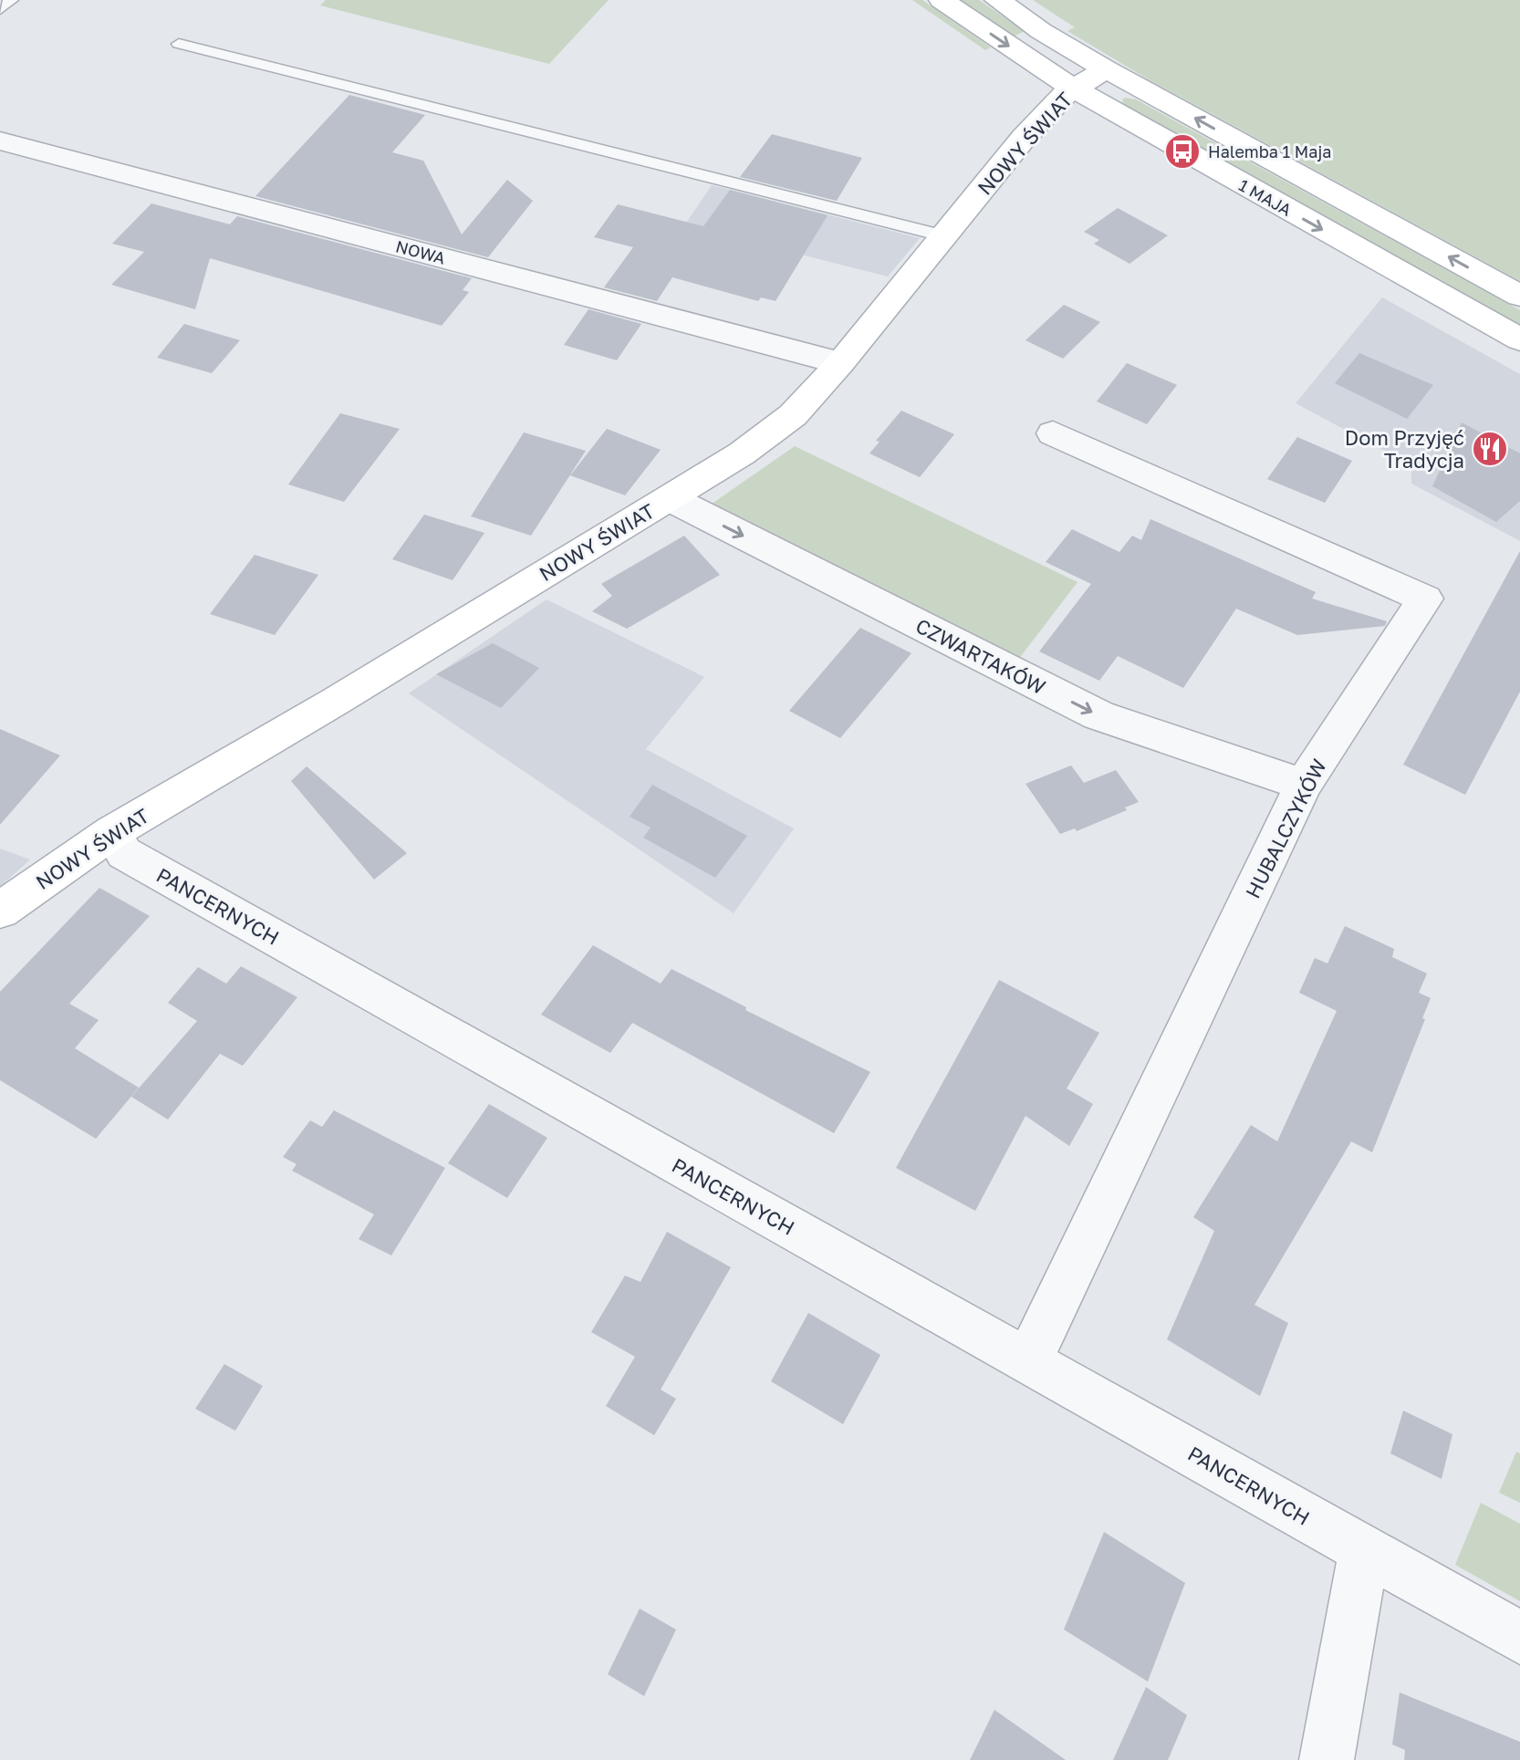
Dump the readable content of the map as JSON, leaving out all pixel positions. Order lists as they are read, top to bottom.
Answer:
{
  "streets": {
    "main road": ["NOWY ŚWIAT", "1 MAJA"],
    "street": [
      "NOWA",
      "CZWARTAKÓW",
      "HUBALCZYKÓW",
      "PANCERNYCH"
    ]
  },
  "crossings": [
    ["NOWY ŚWIAT", "1 MAJA"],
    ["NOWY ŚWIAT", "NOWA"],
    ["NOWY ŚWIAT", "CZWARTAKÓW"],
    ["NOWY ŚWIAT", "PANCERNYCH"],
    ["CZWARTAKÓW", "HUBALCZYKÓW"],
    ["HUBALCZYKÓW", "PANCERNYCH"]
  ],
  "one_way": ["CZWARTAKÓW"],
  "places": {
    "bus stop": ["Halemba 1 Maja"],
    "restaurant": ["Dom Przyjęć Tradycja"]
  }
}
